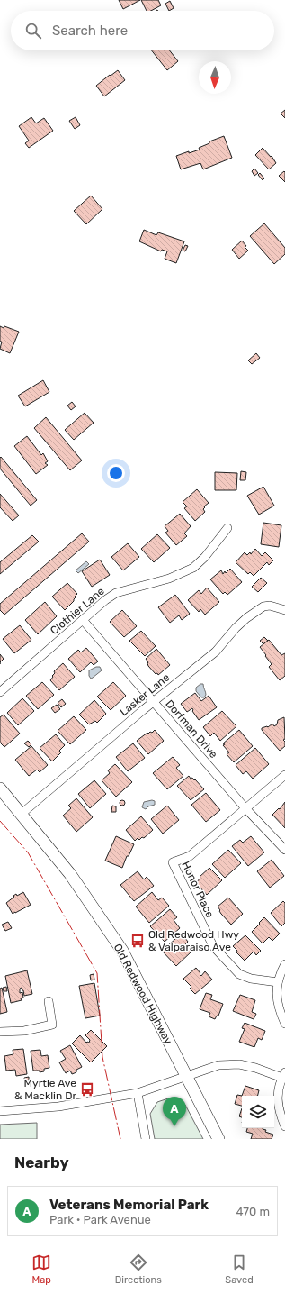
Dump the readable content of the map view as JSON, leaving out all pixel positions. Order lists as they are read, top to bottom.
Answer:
{
  "streets": {
    "main road": ["Old Redwood Highway"],
    "street": [
      "Clothier Lane",
      "Lasker Lane",
      "Dorfman Drive",
      "Honor Place"
    ]
  },
  "crossings": [
    ["Clothier Lane", "Dorfman Drive"],
    ["Lasker Lane", "Dorfman Drive"],
    ["Lasker Lane", "Old Redwood Highway"],
    ["Dorfman Drive", "Honor Place"]
  ],
  "places": {
    "bus stop": ["Old Redwood Hwy & Valparaiso Ave", "Myrtle Ave & Macklin Dr"]
  },
  "north": "bottom",
  "page": {
    "search": "Search here",
    "pins": "A",
    "heading": "Nearby",
    "list": [
      {
        "mark": "A",
        "name": "Veterans Memorial Park",
        "note": "Park · Park Avenue",
        "value": "470 m"
      }
    ],
    "nav": ["Map", "Directions", "Saved"]
  }
}
